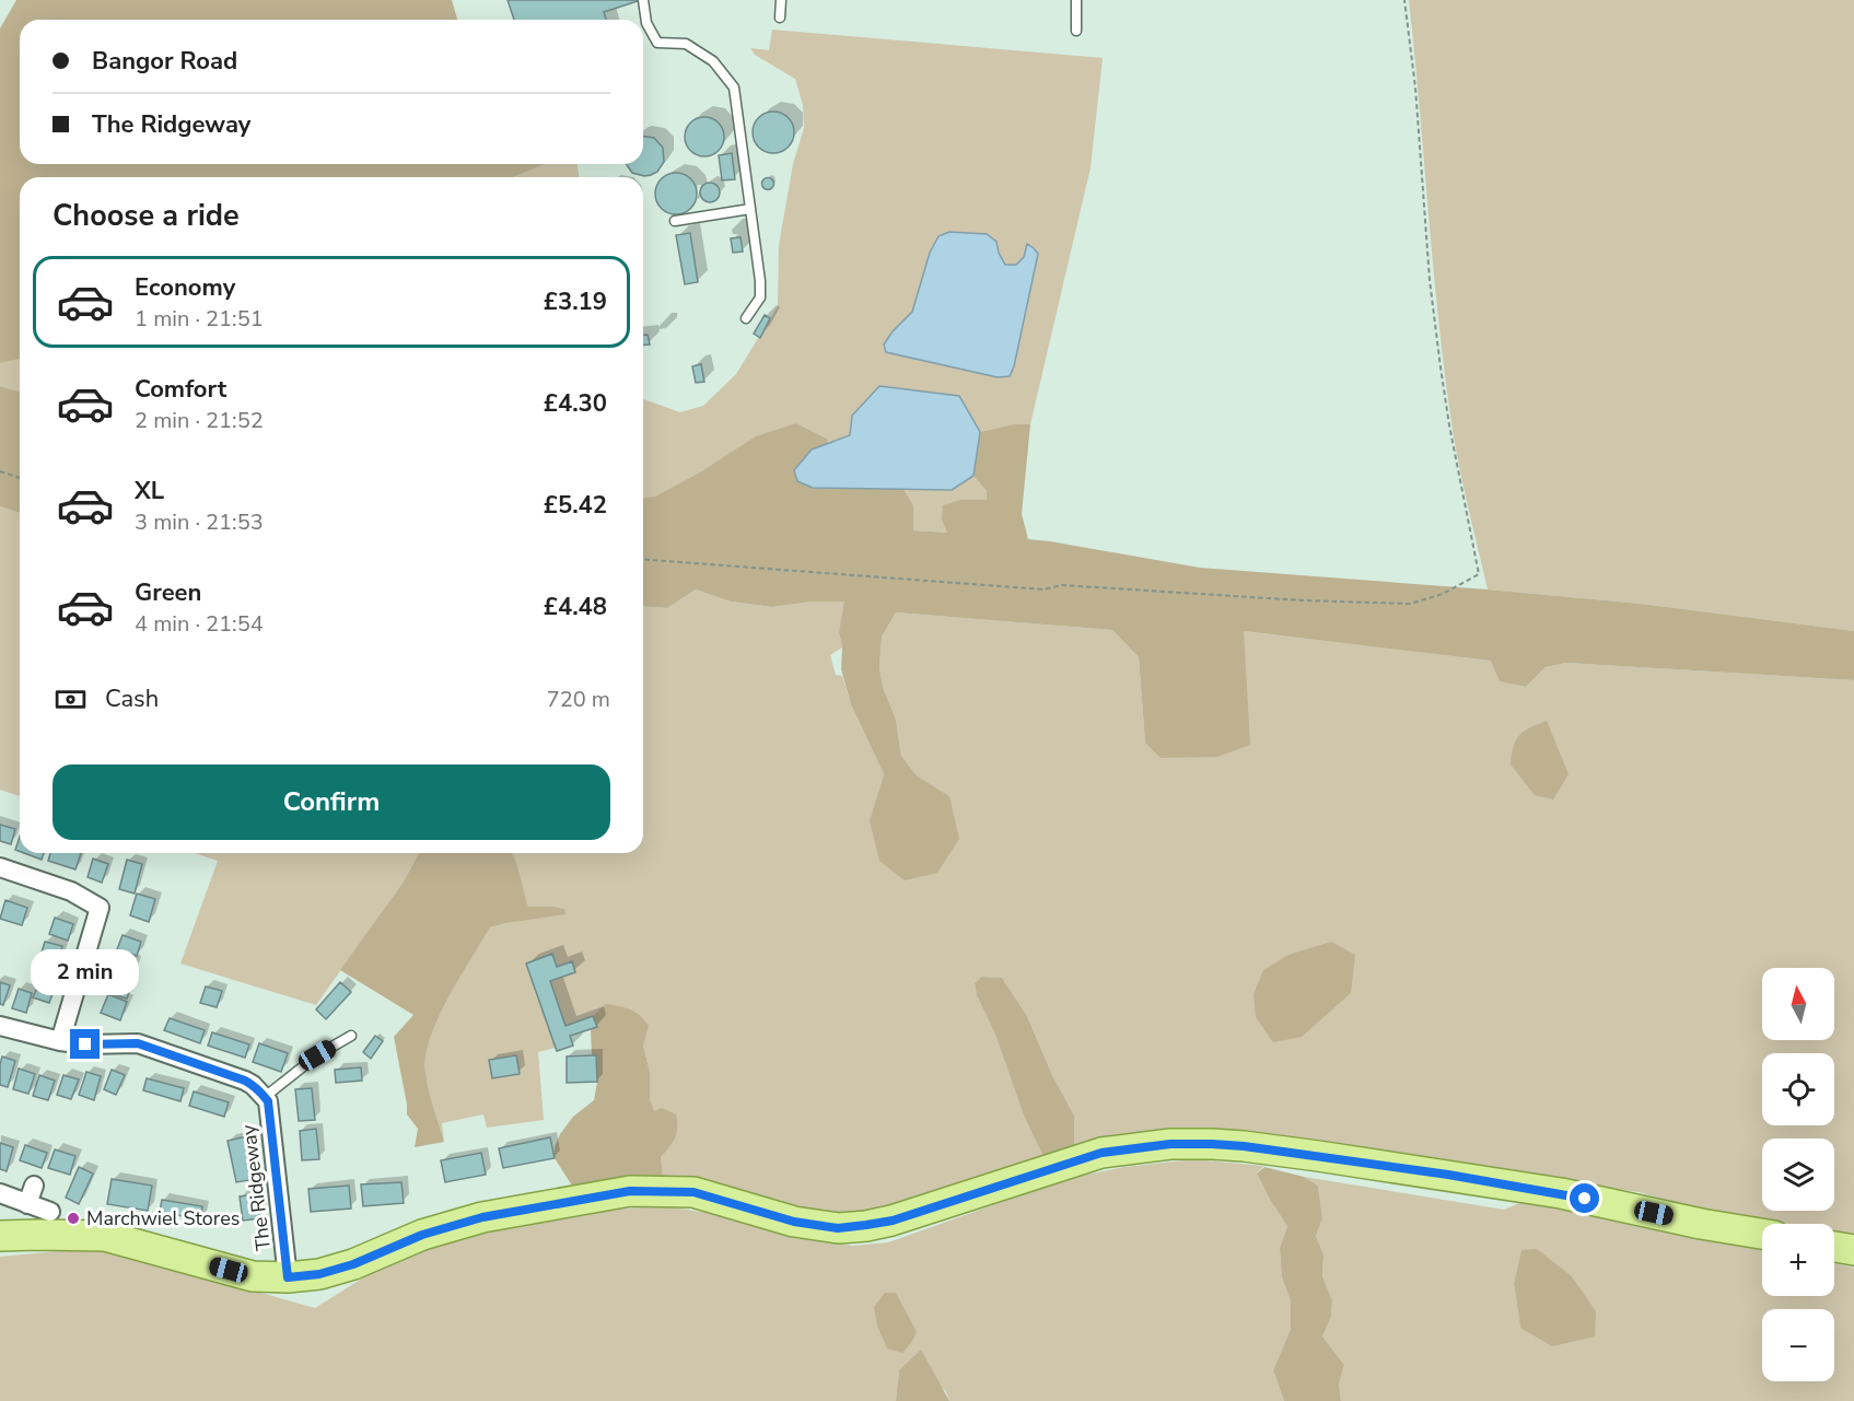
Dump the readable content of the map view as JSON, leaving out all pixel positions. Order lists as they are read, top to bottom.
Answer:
{
  "streets": {
    "street": ["The Ridgeway"]
  },
  "places": ["Marchwiel Stores"],
  "north": "top",
  "page": {
    "banner": ["Bangor Road", "The Ridgeway"],
    "heading": "Choose a ride",
    "list": [
      {
        "name": "Economy",
        "note": "1 min · 21:51",
        "value": "£3.19"
      },
      {
        "name": "Comfort",
        "note": "2 min · 21:52",
        "value": "£4.30"
      },
      {
        "name": "XL",
        "note": "3 min · 21:53",
        "value": "£5.42"
      },
      {
        "name": "Green",
        "note": "4 min · 21:54",
        "value": "£4.48"
      }
    ],
    "pay": ["Cash", "720 m"],
    "buttons": "Confirm",
    "bubble": "2 min",
    "map_buttons": ["+", "−"]
  }
}
